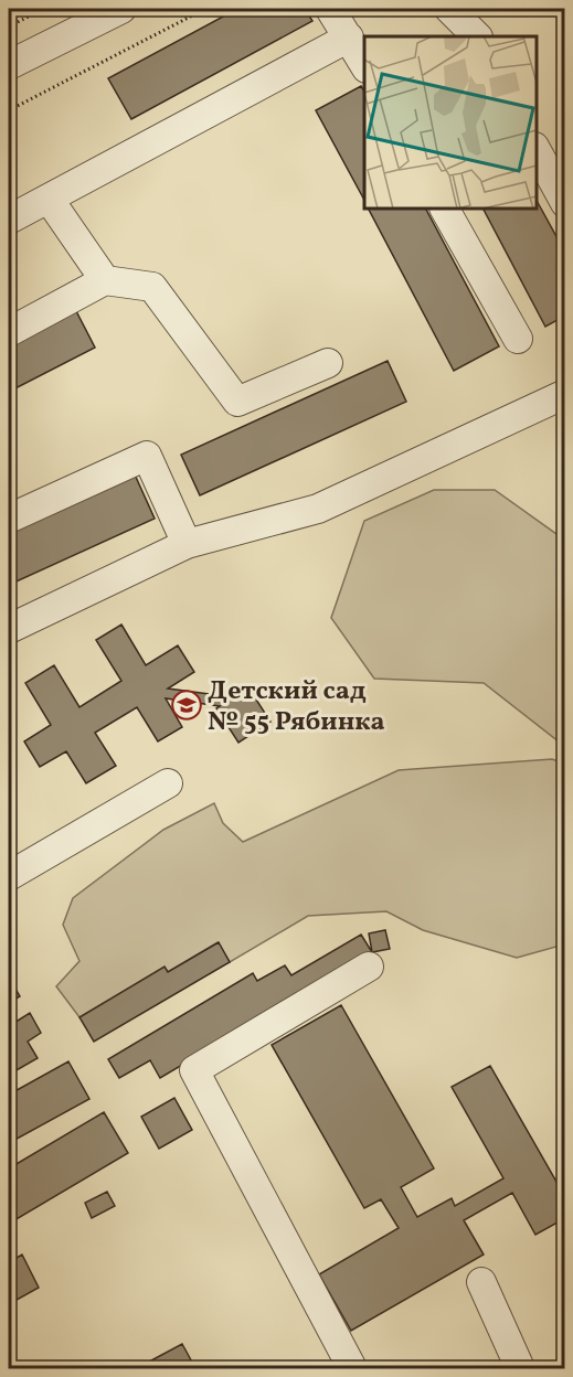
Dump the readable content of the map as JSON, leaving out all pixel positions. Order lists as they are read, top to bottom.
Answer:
{
  "places": {
    "school or university": ["Детский сад № 55 Рябинка"]
  }
}
